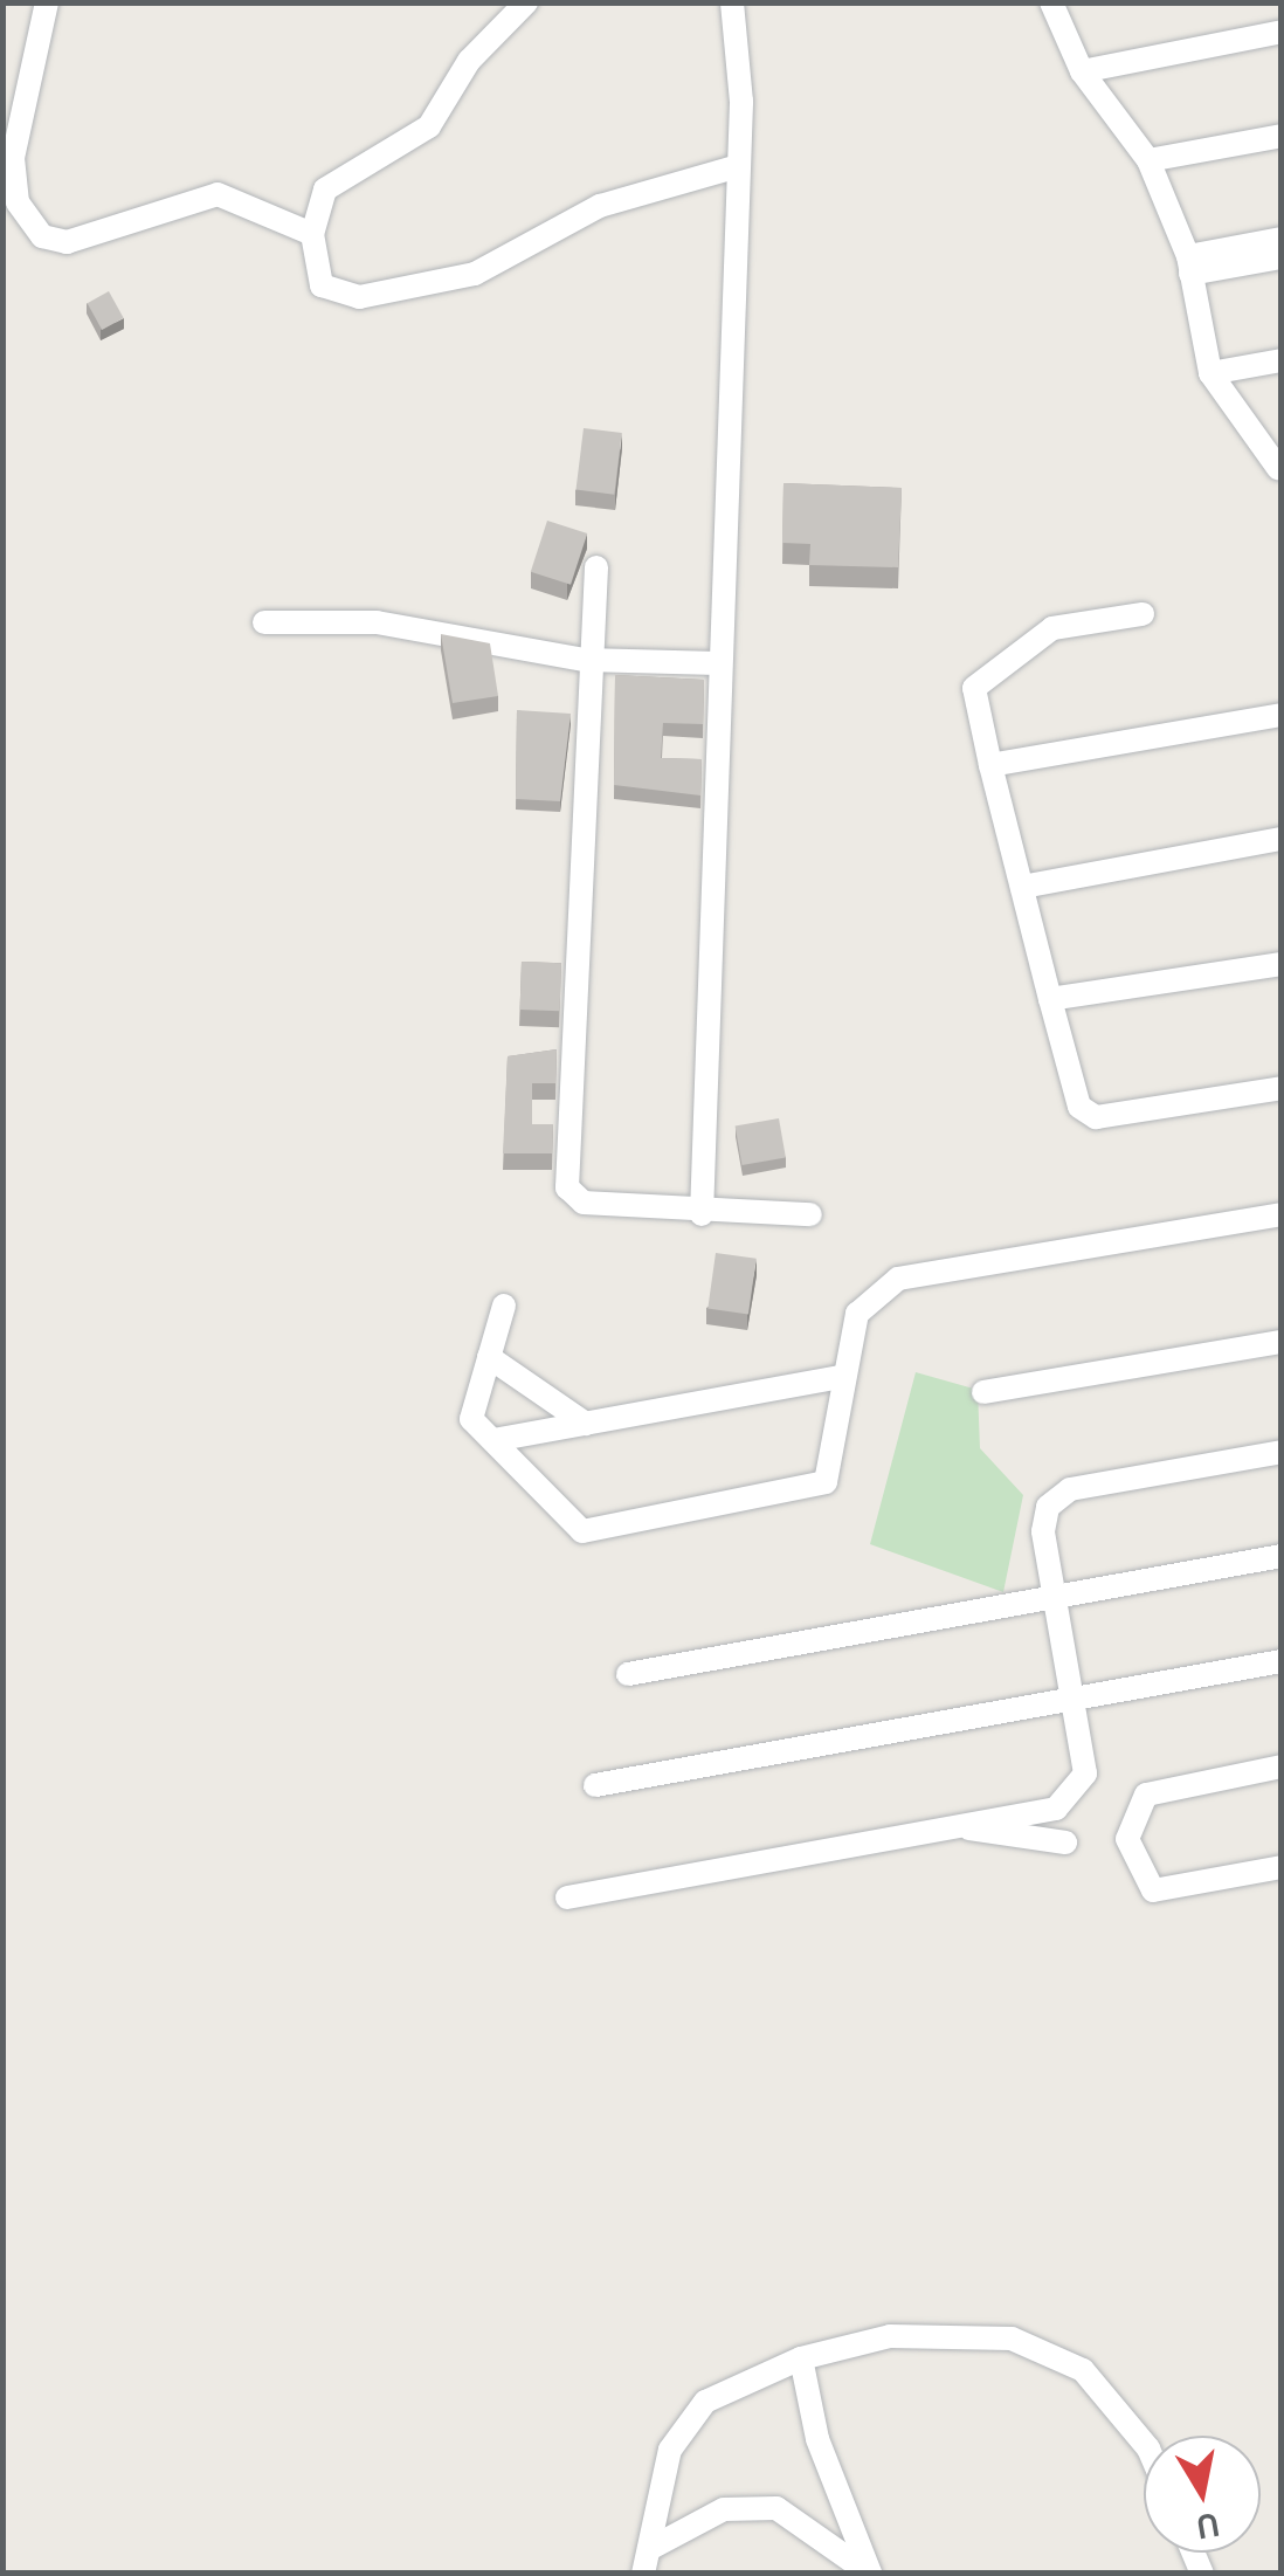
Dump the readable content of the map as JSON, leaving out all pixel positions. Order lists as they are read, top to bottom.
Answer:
{
  "north": "bottom"
}
